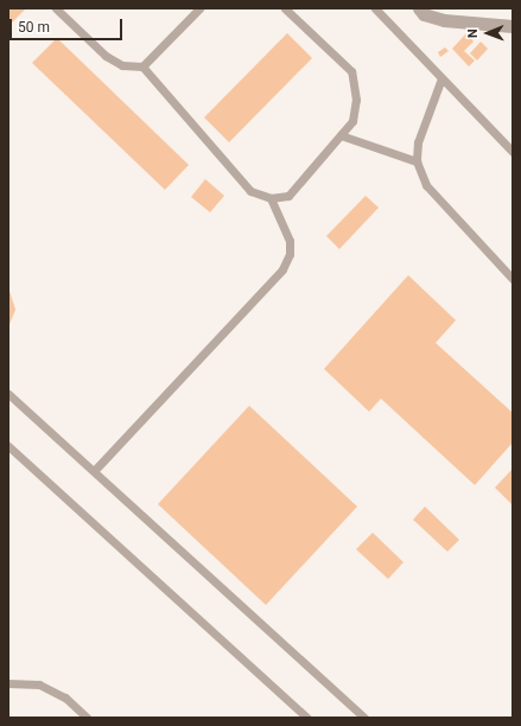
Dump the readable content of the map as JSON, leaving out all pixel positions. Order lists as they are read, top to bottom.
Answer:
{
  "scale_bar": "50 m",
  "north": "left"
}
